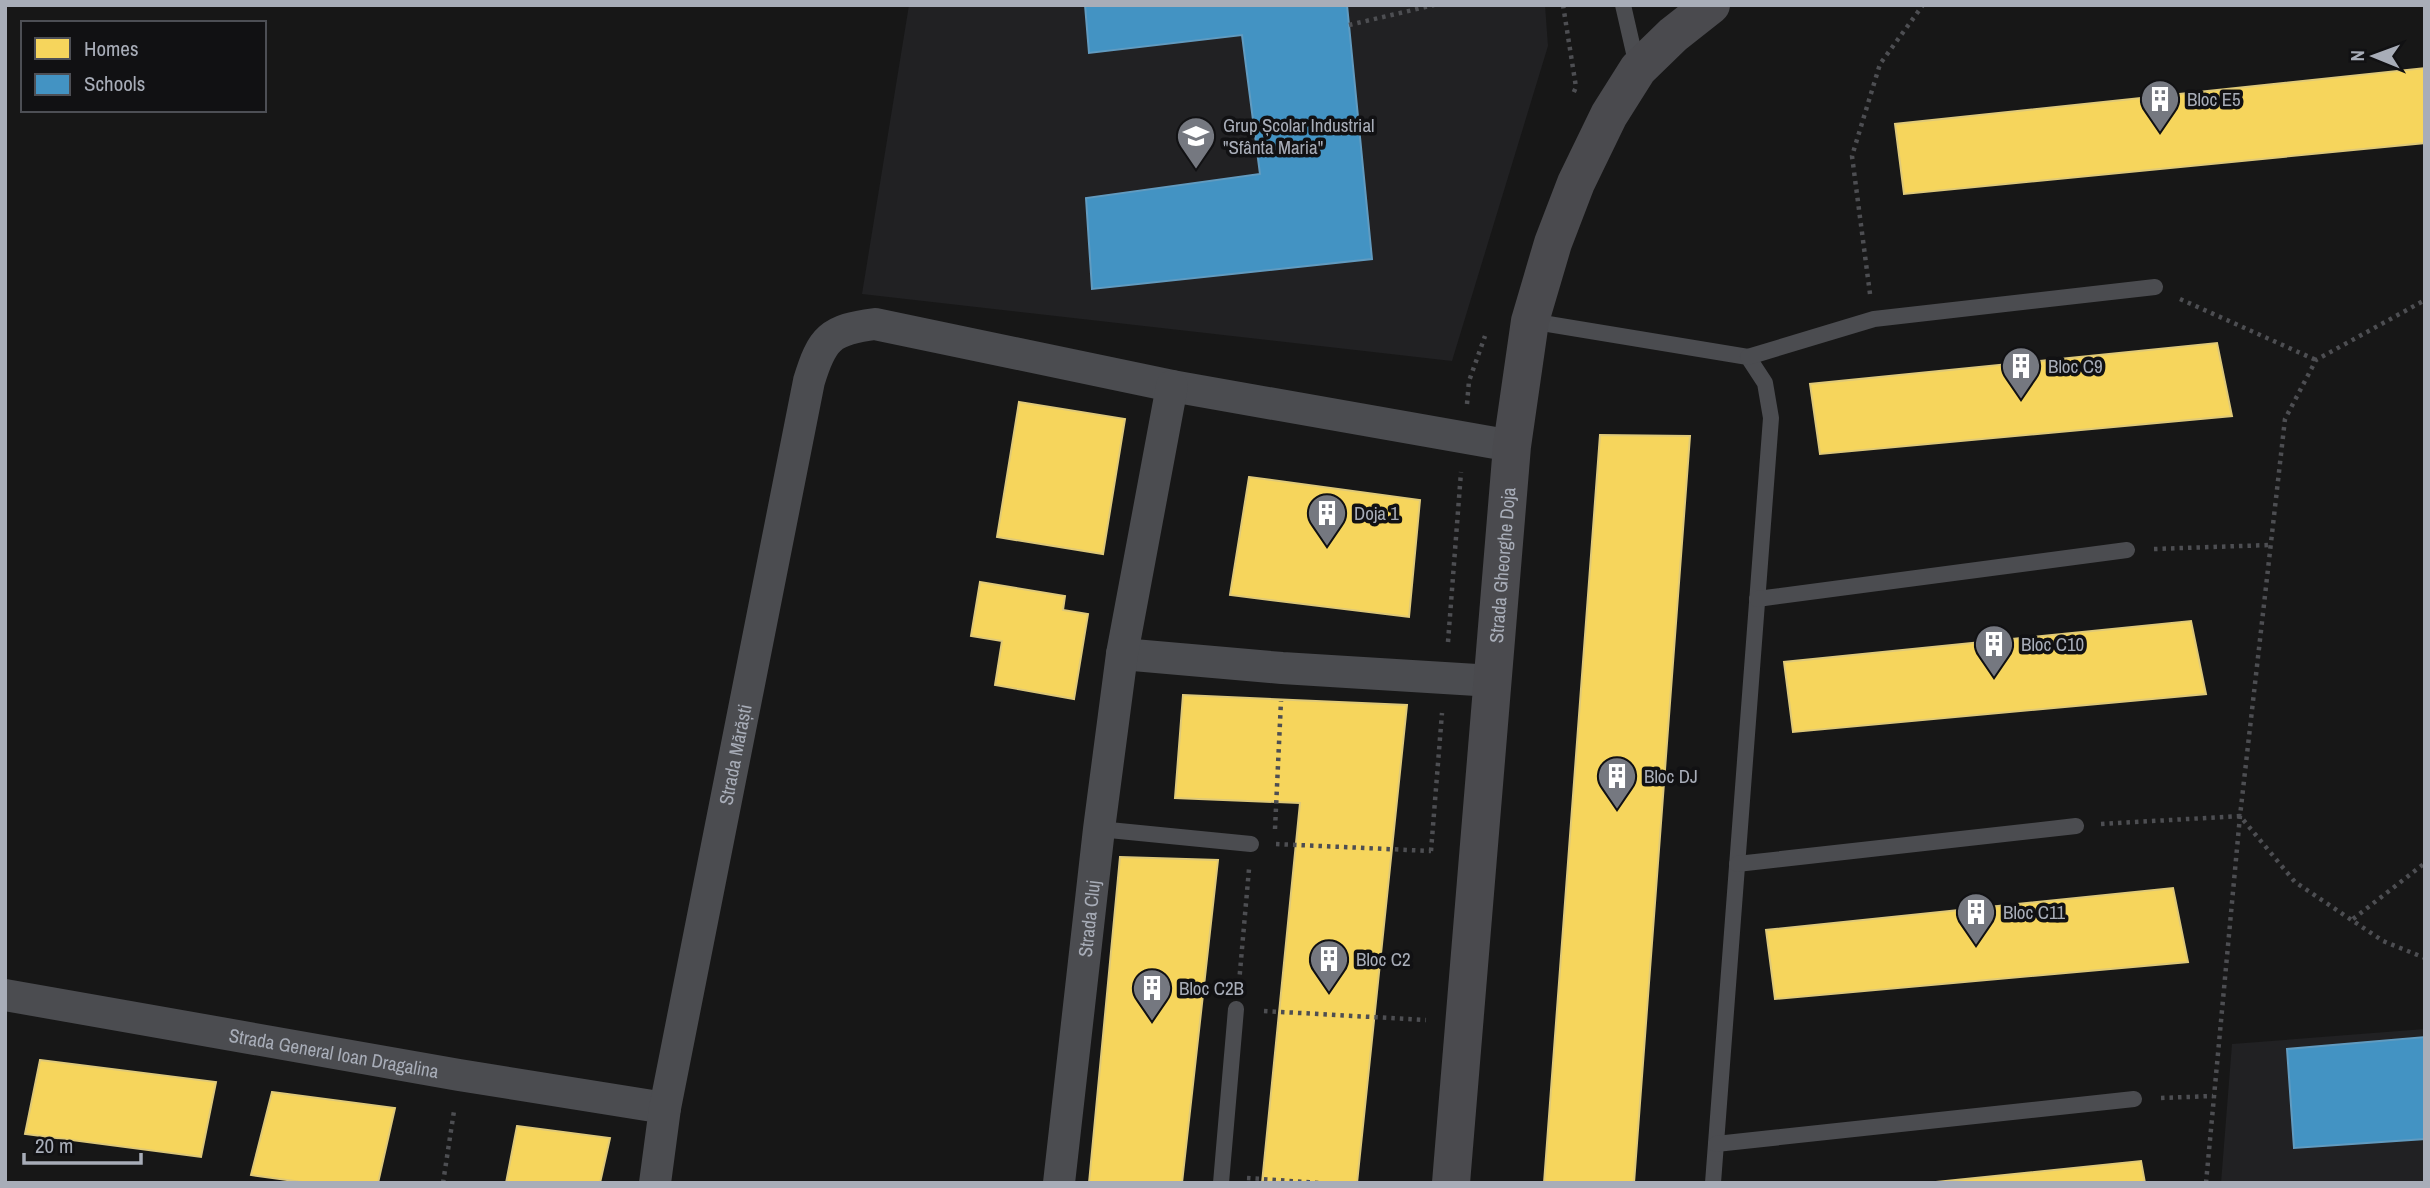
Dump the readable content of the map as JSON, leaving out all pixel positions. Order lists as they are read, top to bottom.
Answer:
{
  "streets": {
    "main road": ["Strada Gheorghe Doja"],
    "street": ["Strada Mărăști", "Strada Cluj", "Strada General Ioan Dragalina"]
  },
  "crossings": [
    ["Strada Mărăști", "Strada Cluj"],
    ["Strada Mărăști", "Strada General Ioan Dragalina"]
  ],
  "places": {
    "building": [
      "Bloc E5",
      "Bloc C9",
      "Doja 1",
      "Bloc C10",
      "Bloc DJ",
      "Bloc C11",
      "Bloc C2",
      "Bloc C2B"
    ],
    "school or university": ["Grup Școlar Industrial \"Sfânta Maria\""]
  },
  "legend": ["Homes", "Schools"],
  "scale_bar": "20 m",
  "north": "left"
}
